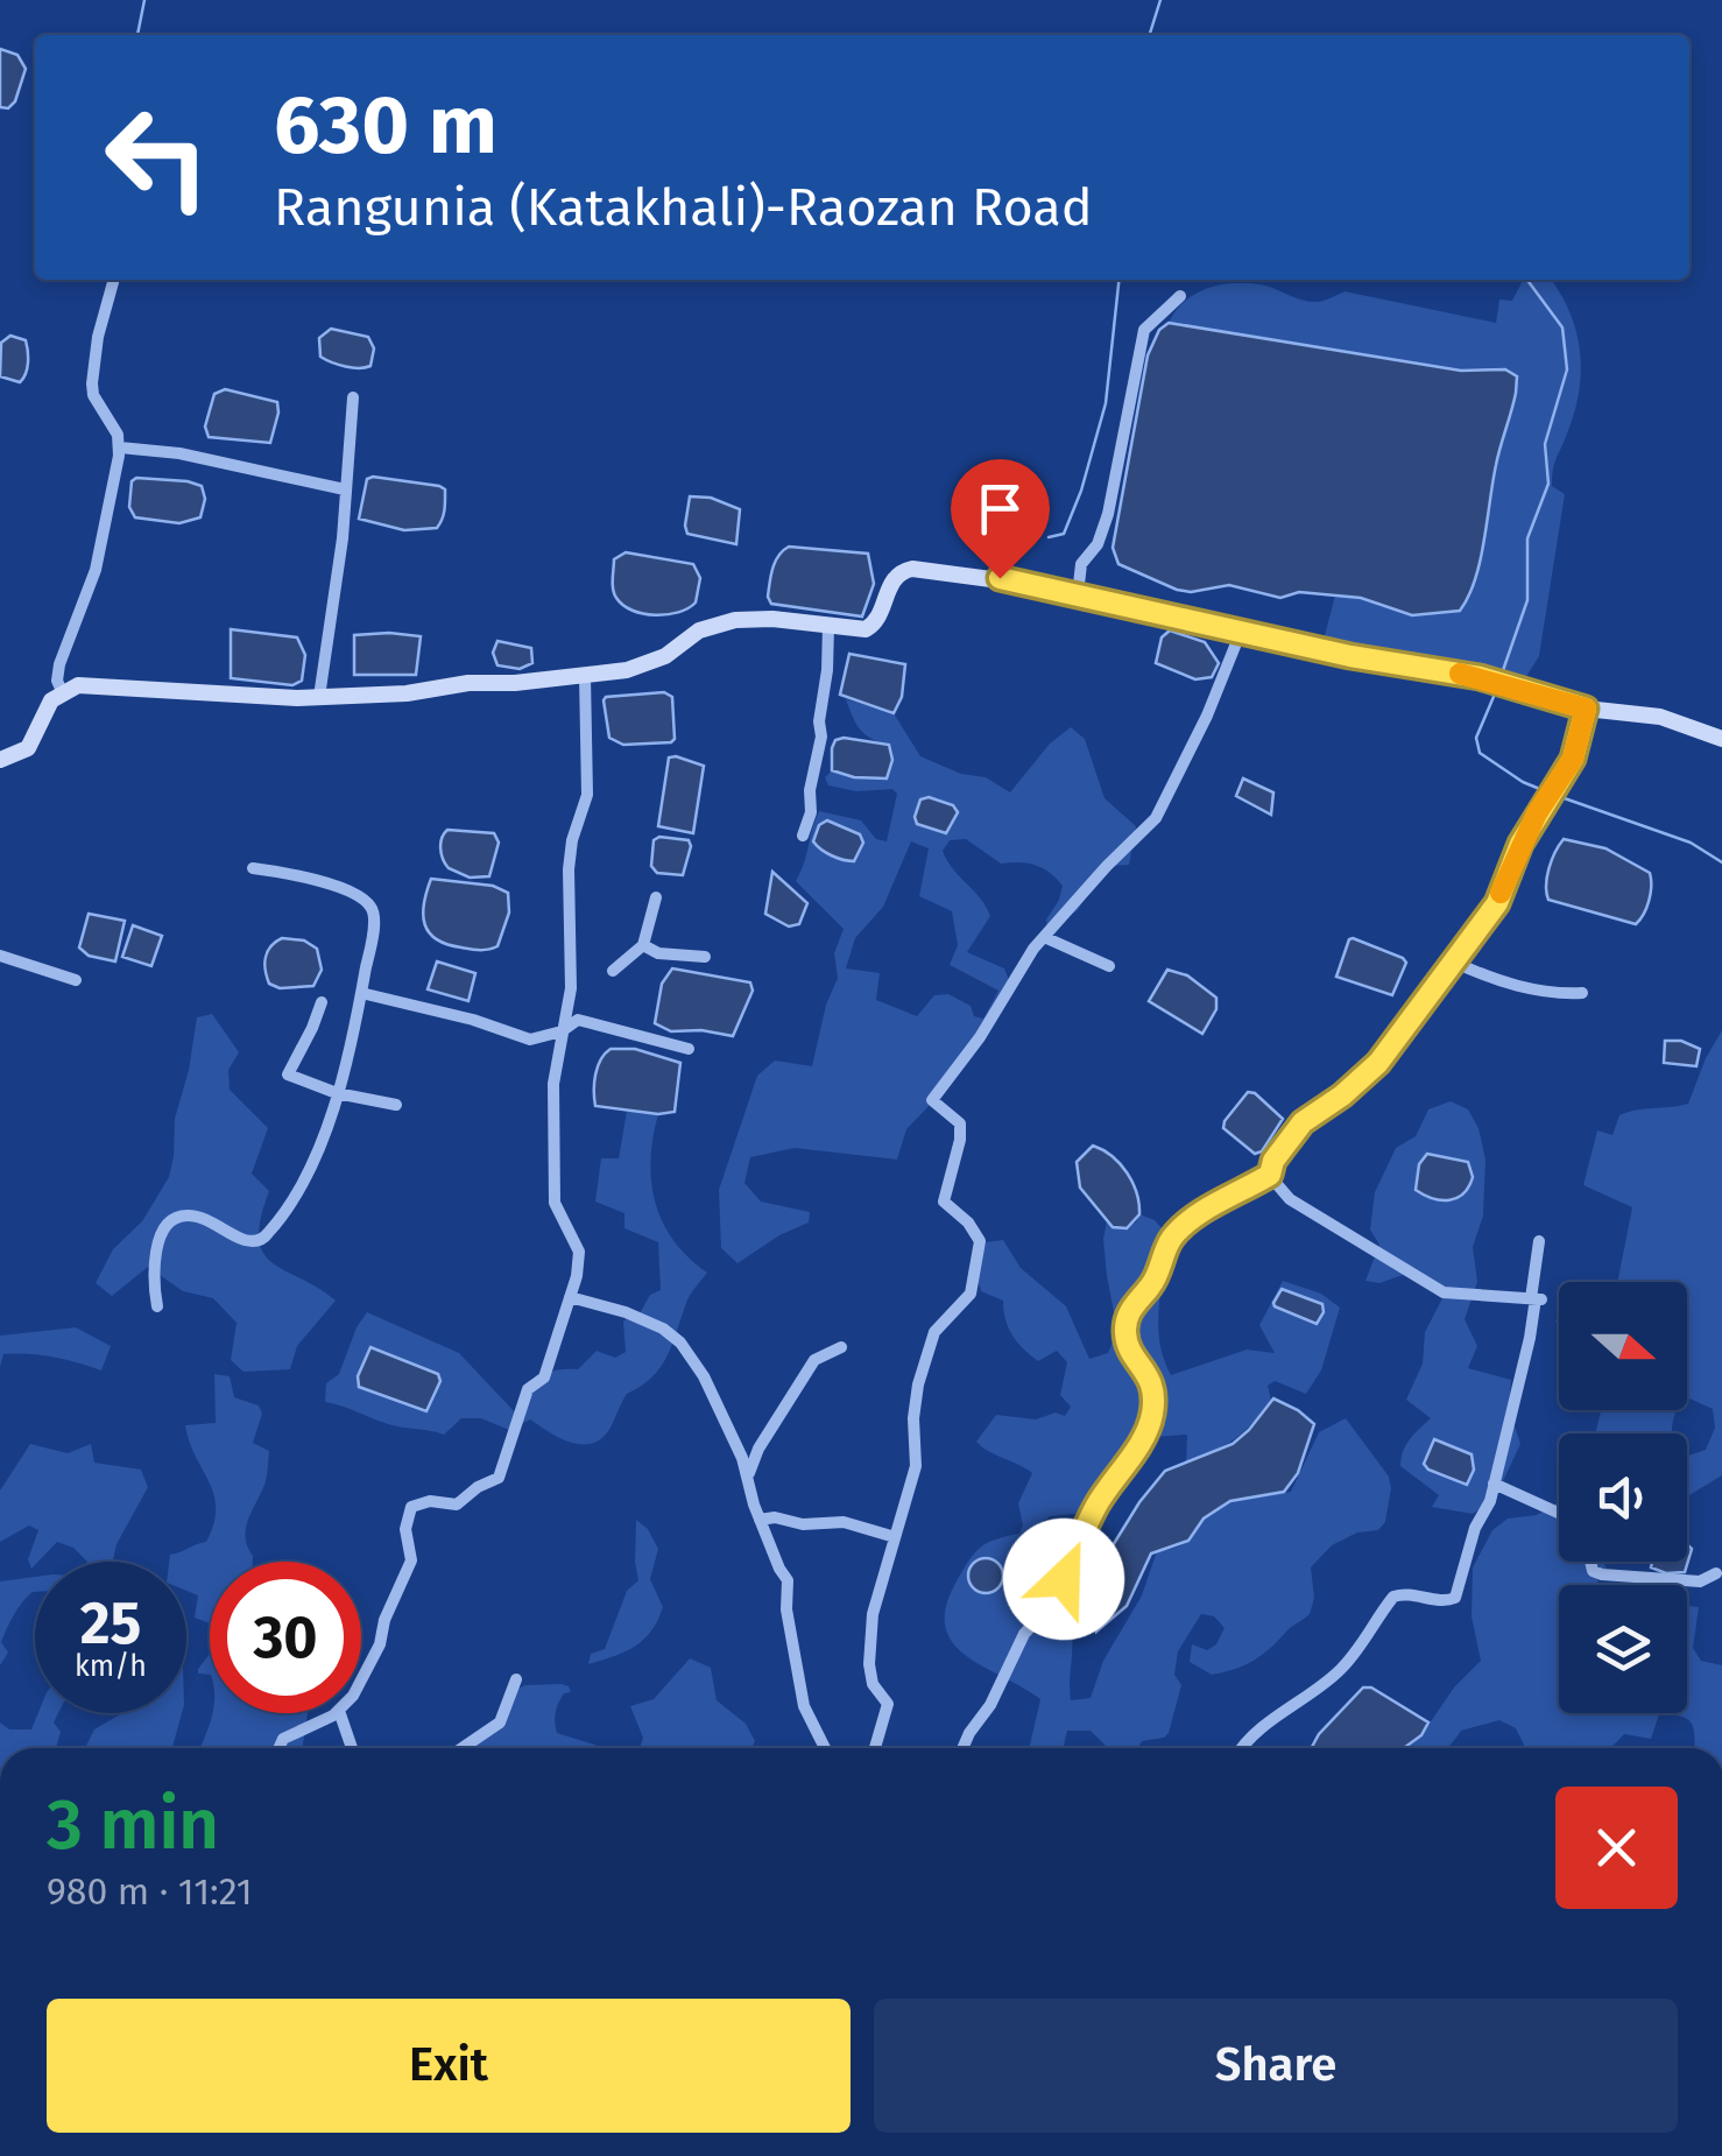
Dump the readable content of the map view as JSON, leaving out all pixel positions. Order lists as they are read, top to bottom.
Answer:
{
  "north": "right",
  "page": {
    "turn": ["630 m", "Rangunia (Katakhali)-Raozan Road"],
    "speed": "25 km/h",
    "limit": "30",
    "heading": ["3 min", "980 m · 11:21"],
    "buttons": ["Exit", "Share"]
  }
}
